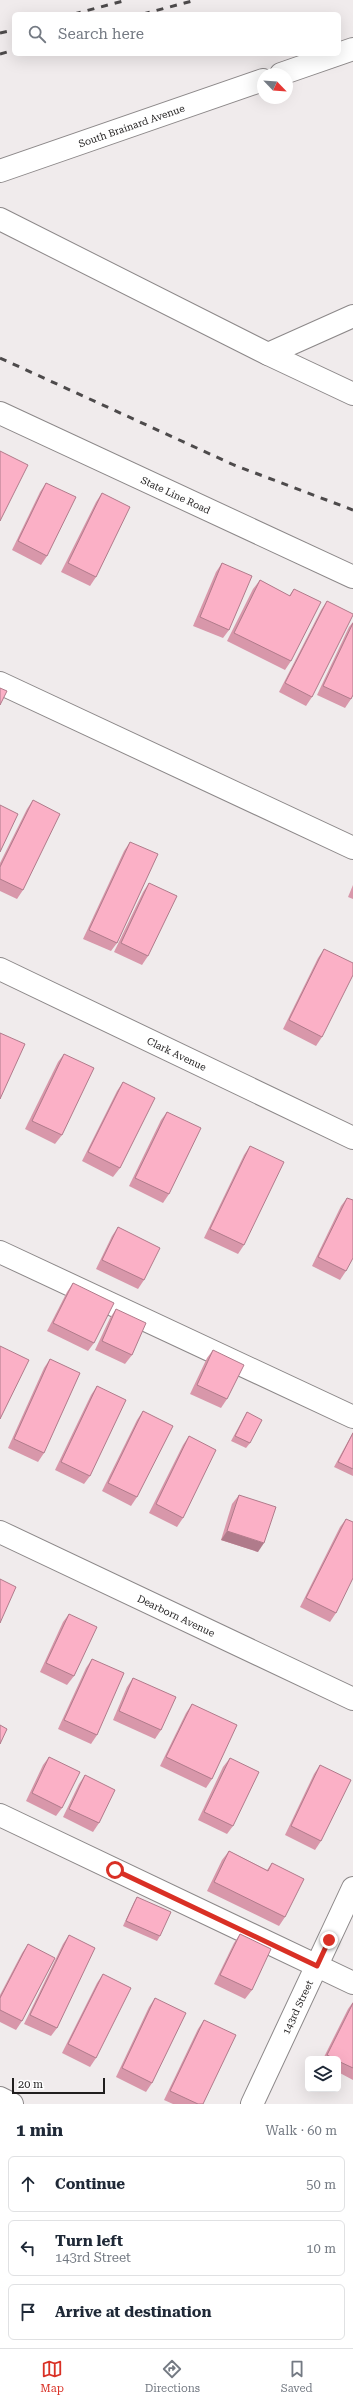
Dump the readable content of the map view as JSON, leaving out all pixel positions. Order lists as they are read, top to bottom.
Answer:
{
  "streets": {
    "street": [
      "South Brainard Avenue",
      "State Line Road",
      "Clark Avenue",
      "Dearborn Avenue",
      "143rd Street"
    ]
  },
  "scale_bar": "20 m",
  "north": "bottom right",
  "page": {
    "search": "Search here",
    "scale": "20 m",
    "heading": ["1 min", "Walk · 60 m"],
    "list": [
      ["Continue", "50 m"],
      ["Turn left", "143rd Street", "10 m"],
      "Arrive at destination"
    ],
    "nav": ["Map", "Directions", "Saved"]
  }
}
